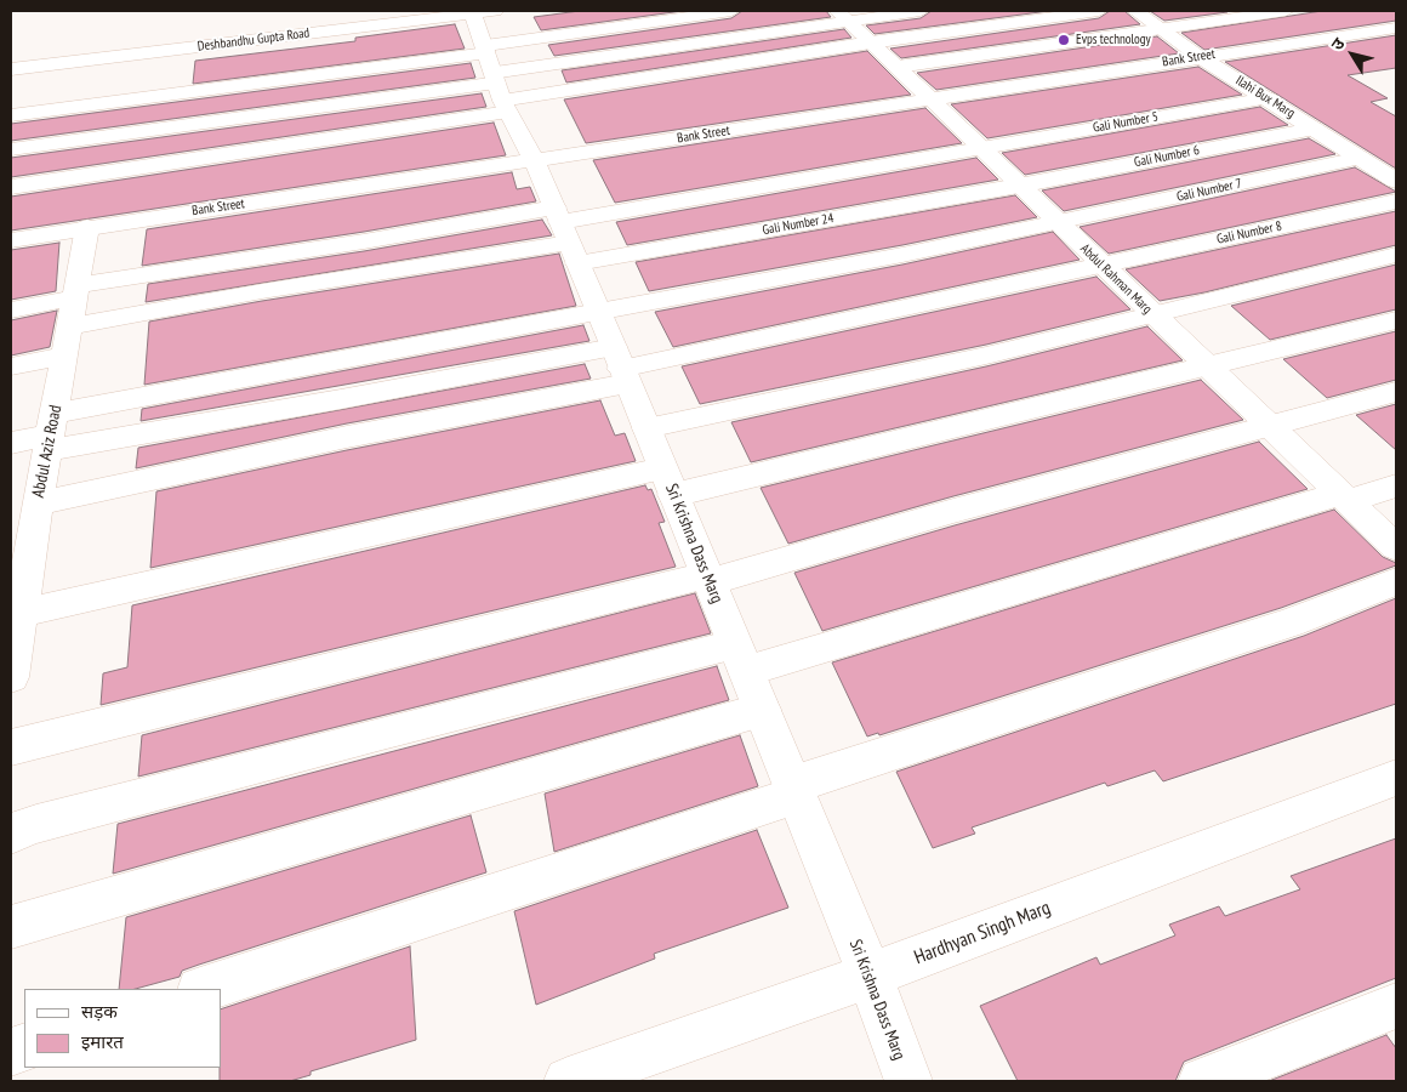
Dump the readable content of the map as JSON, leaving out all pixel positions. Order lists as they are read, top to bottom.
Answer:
{
  "streets": {
    "street": [
      "Deshbandhu Gupta Road",
      "Bank Street",
      "Ilahi Bux Marg",
      "Gali Number 5",
      "Gali Number 6",
      "Gali Number 7",
      "Gali Number 24",
      "Gali Number 8",
      "Abdul Rahman Marg",
      "Abdul Aziz Road",
      "Sri Krishna Dass Marg",
      "Hardhyan Singh Marg"
    ]
  },
  "crossings": [
    ["Deshbandhu Gupta Road", "Sri Krishna Dass Marg"],
    ["Bank Street", "Ilahi Bux Marg"],
    ["Bank Street", "Abdul Rahman Marg"],
    ["Bank Street", "Abdul Aziz Road"],
    ["Bank Street", "Sri Krishna Dass Marg"],
    ["Ilahi Bux Marg", "Gali Number 5"],
    ["Ilahi Bux Marg", "Gali Number 6"],
    ["Ilahi Bux Marg", "Gali Number 7"],
    ["Gali Number 5", "Gali Number 24"],
    ["Gali Number 5", "Abdul Rahman Marg"],
    ["Gali Number 5", "Sri Krishna Dass Marg"],
    ["Gali Number 6", "Gali Number 24"],
    ["Gali Number 6", "Abdul Rahman Marg"],
    ["Gali Number 7", "Abdul Rahman Marg"],
    ["Gali Number 7", "Abdul Aziz Road"],
    ["Gali Number 7", "Sri Krishna Dass Marg"],
    ["Gali Number 24", "Abdul Rahman Marg"],
    ["Gali Number 24", "Sri Krishna Dass Marg"],
    ["Gali Number 8", "Abdul Rahman Marg"],
    ["Gali Number 8", "Sri Krishna Dass Marg"],
    ["Sri Krishna Dass Marg", "Hardhyan Singh Marg"]
  ],
  "places": ["Evps technology"],
  "legend": ["सड़क", "इमारत"],
  "north": "top left"
}
